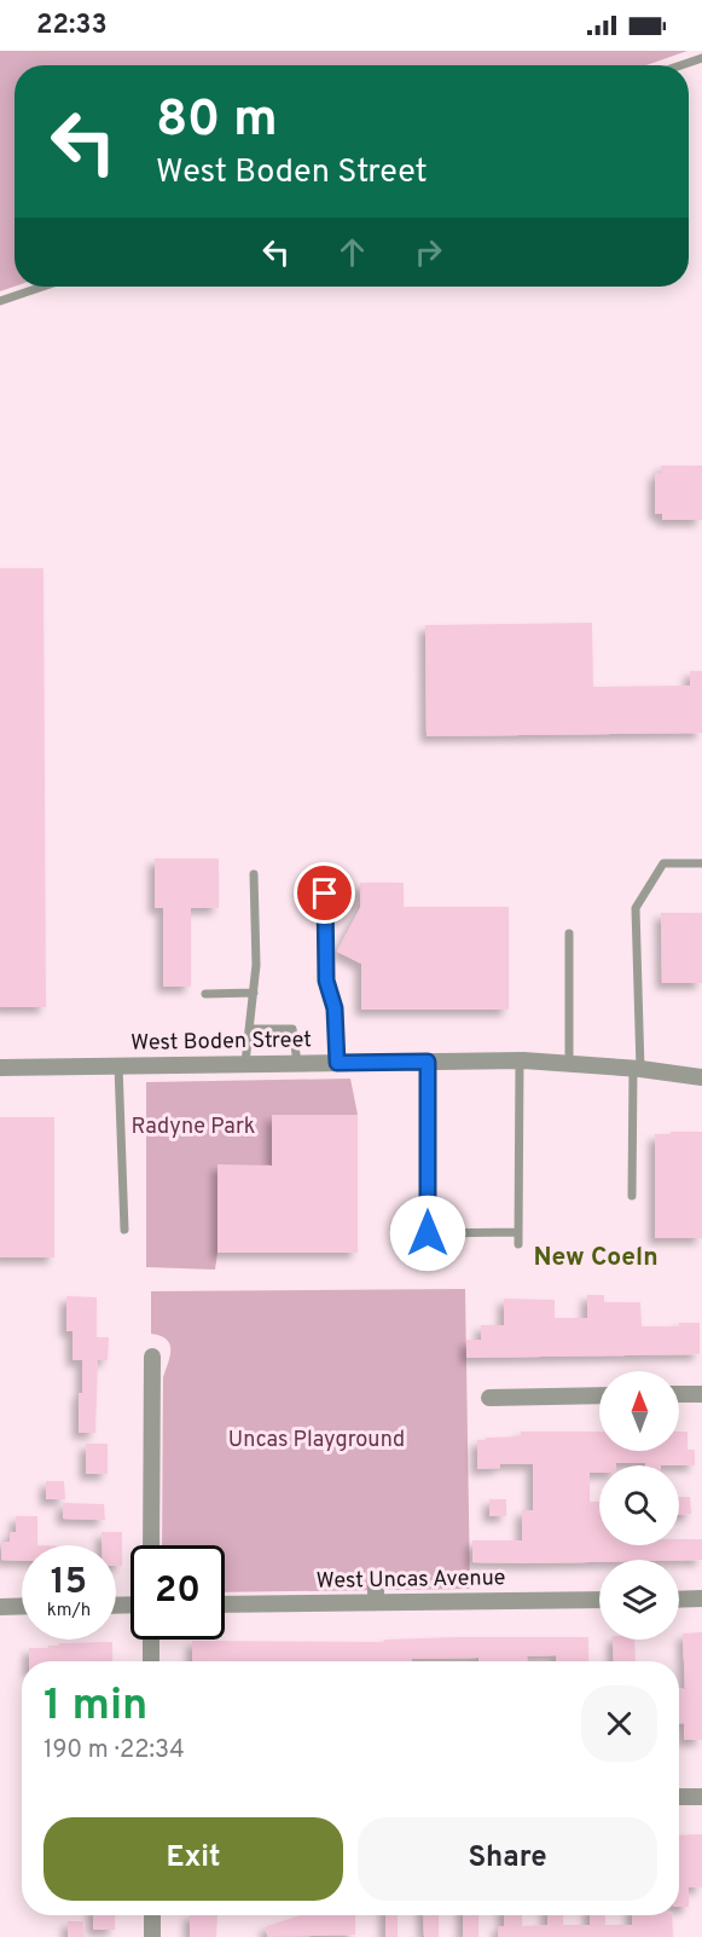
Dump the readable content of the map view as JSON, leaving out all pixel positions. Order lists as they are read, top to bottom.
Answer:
{
  "streets": {
    "street": ["West Boden Street", "West Uncas Avenue"]
  },
  "districts": ["New Coeln"],
  "parks": ["Radyne Park", "Uncas Playground"],
  "north": "top",
  "page": {
    "status": "22:33",
    "turn": ["80 m", "West Boden Street"],
    "speed": "15 km/h",
    "limit": "20",
    "heading": ["1 min", "190 m · 22:34"],
    "buttons": ["Exit", "Share"]
  }
}
